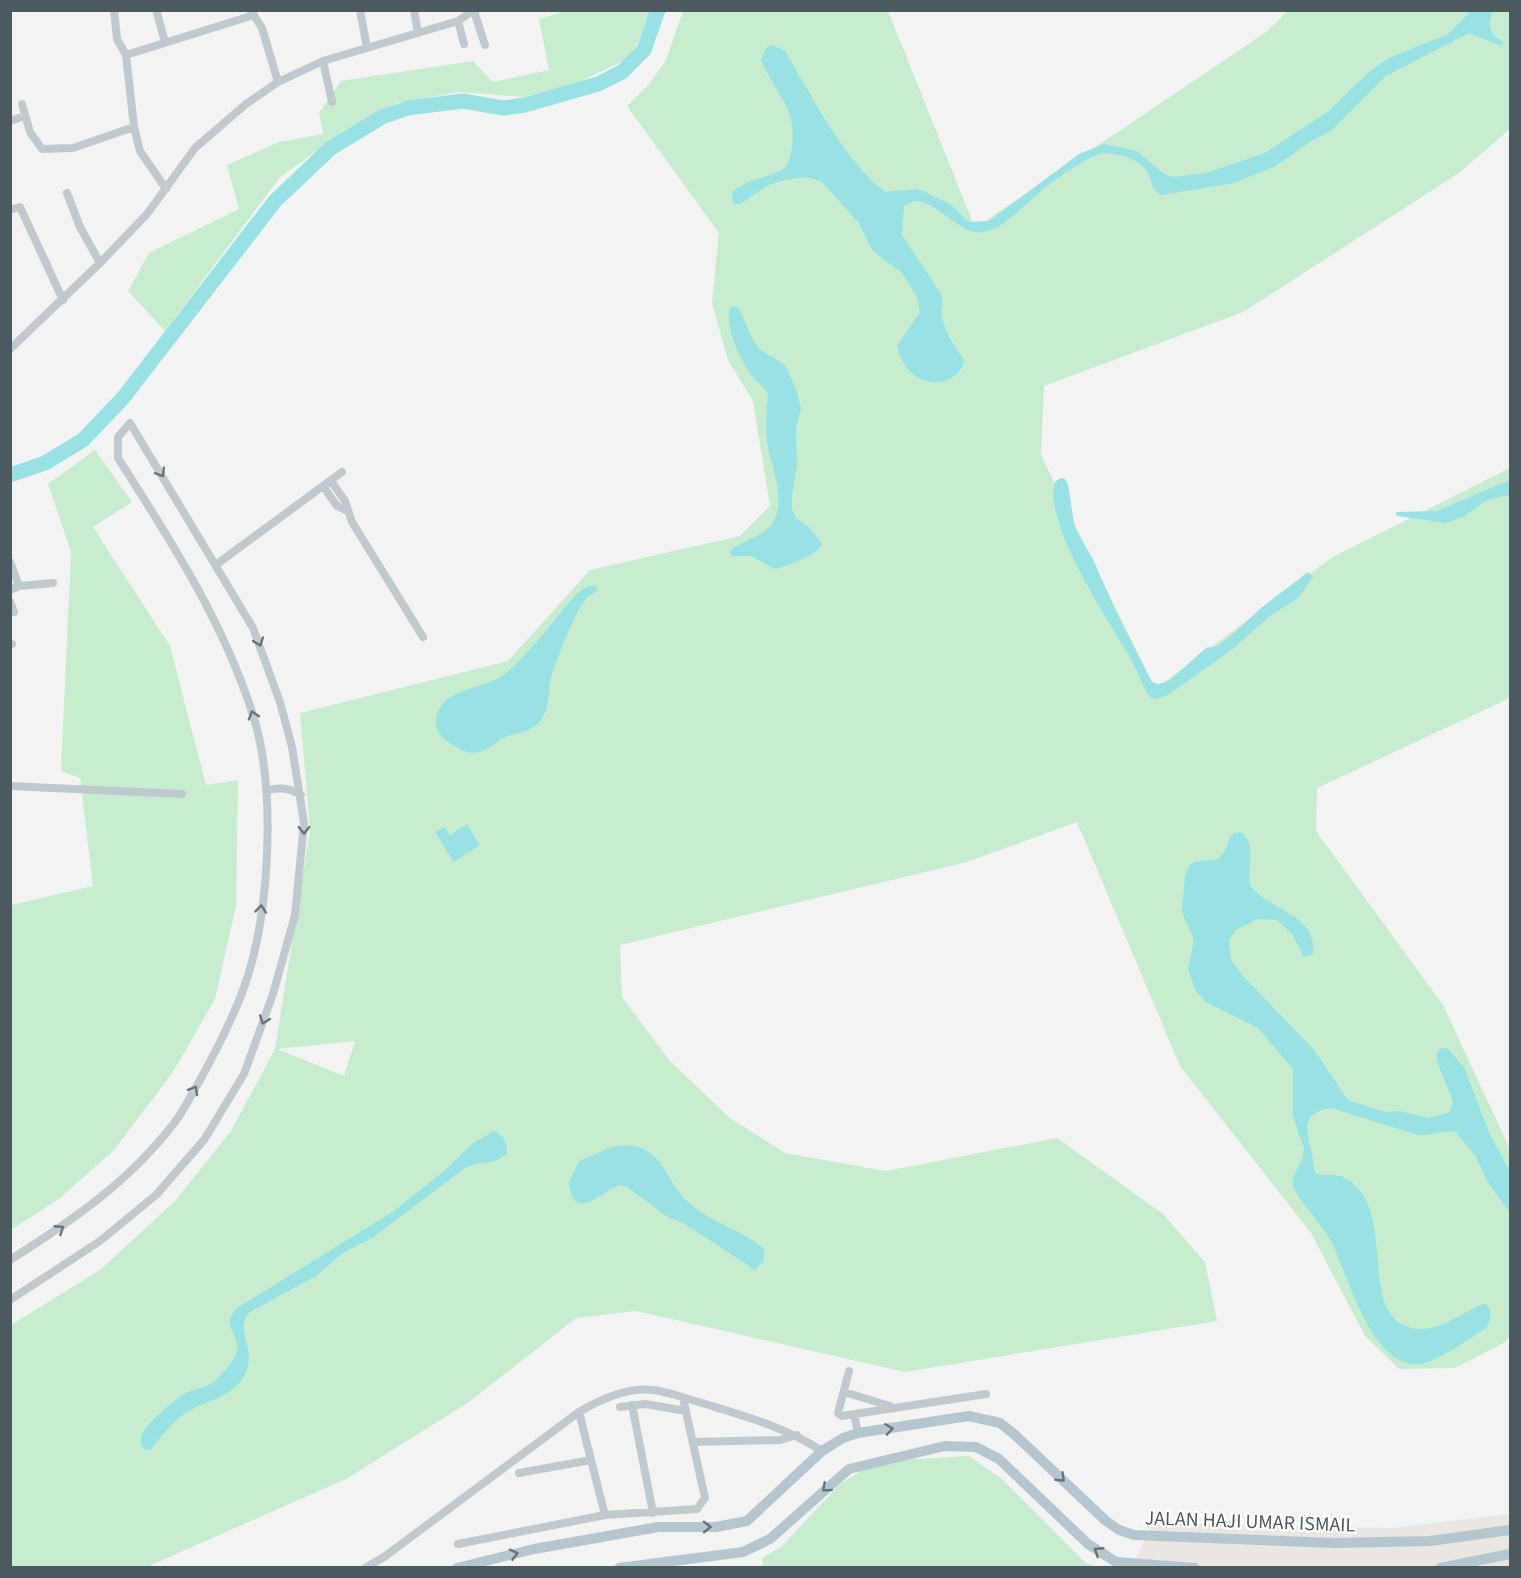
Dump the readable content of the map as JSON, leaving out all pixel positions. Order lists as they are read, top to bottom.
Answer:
{
  "streets": {
    "main road": ["JALAN HAJI UMAR ISMAIL"]
  },
  "one_way": ["JALAN HAJI UMAR ISMAIL"]
}
